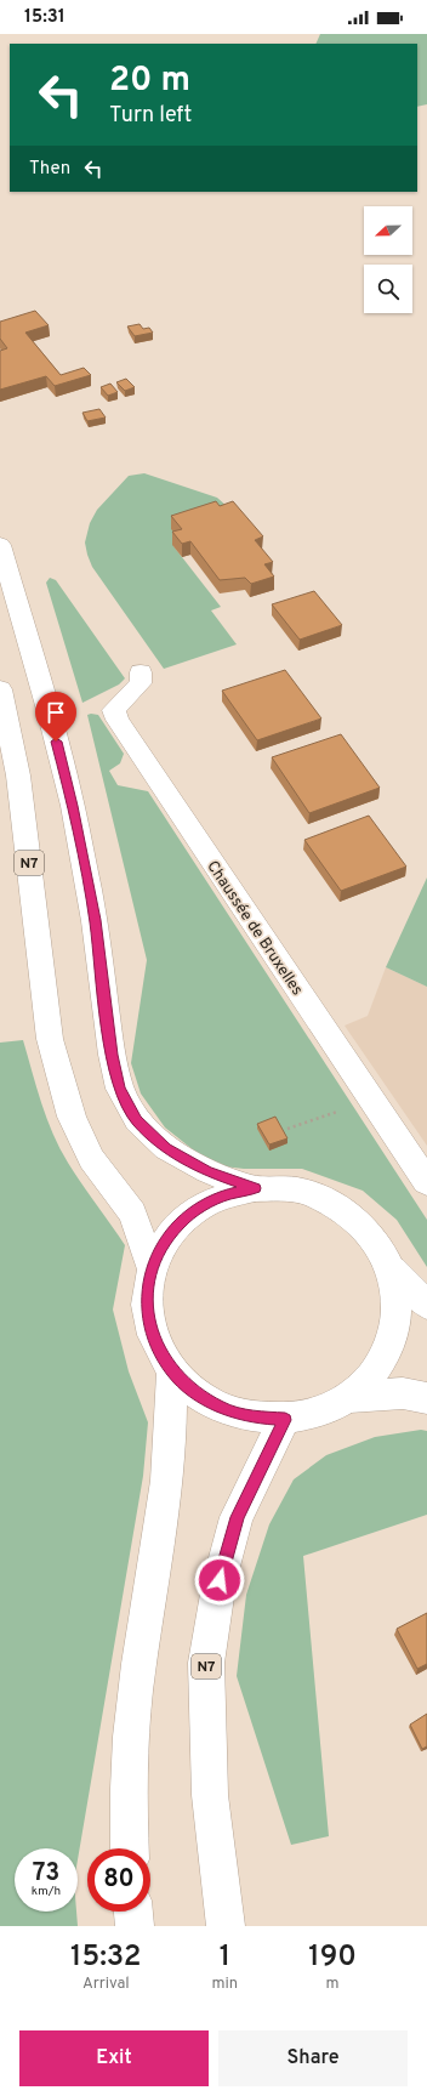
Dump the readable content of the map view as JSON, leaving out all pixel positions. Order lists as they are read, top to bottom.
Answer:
{
  "streets": {
    "main road": ["N7", "Chaussée de Bruxelles"]
  },
  "north": "left",
  "page": {
    "status": "15:31",
    "turn": ["20 m", "Turn left"],
    "then": "Then",
    "speed": "73 km/h",
    "limit": "80",
    "eta": [
      "15:32",
      "Arrival",
      "1",
      "min",
      "190",
      "m"
    ],
    "buttons": ["Exit", "Share"]
  }
}
